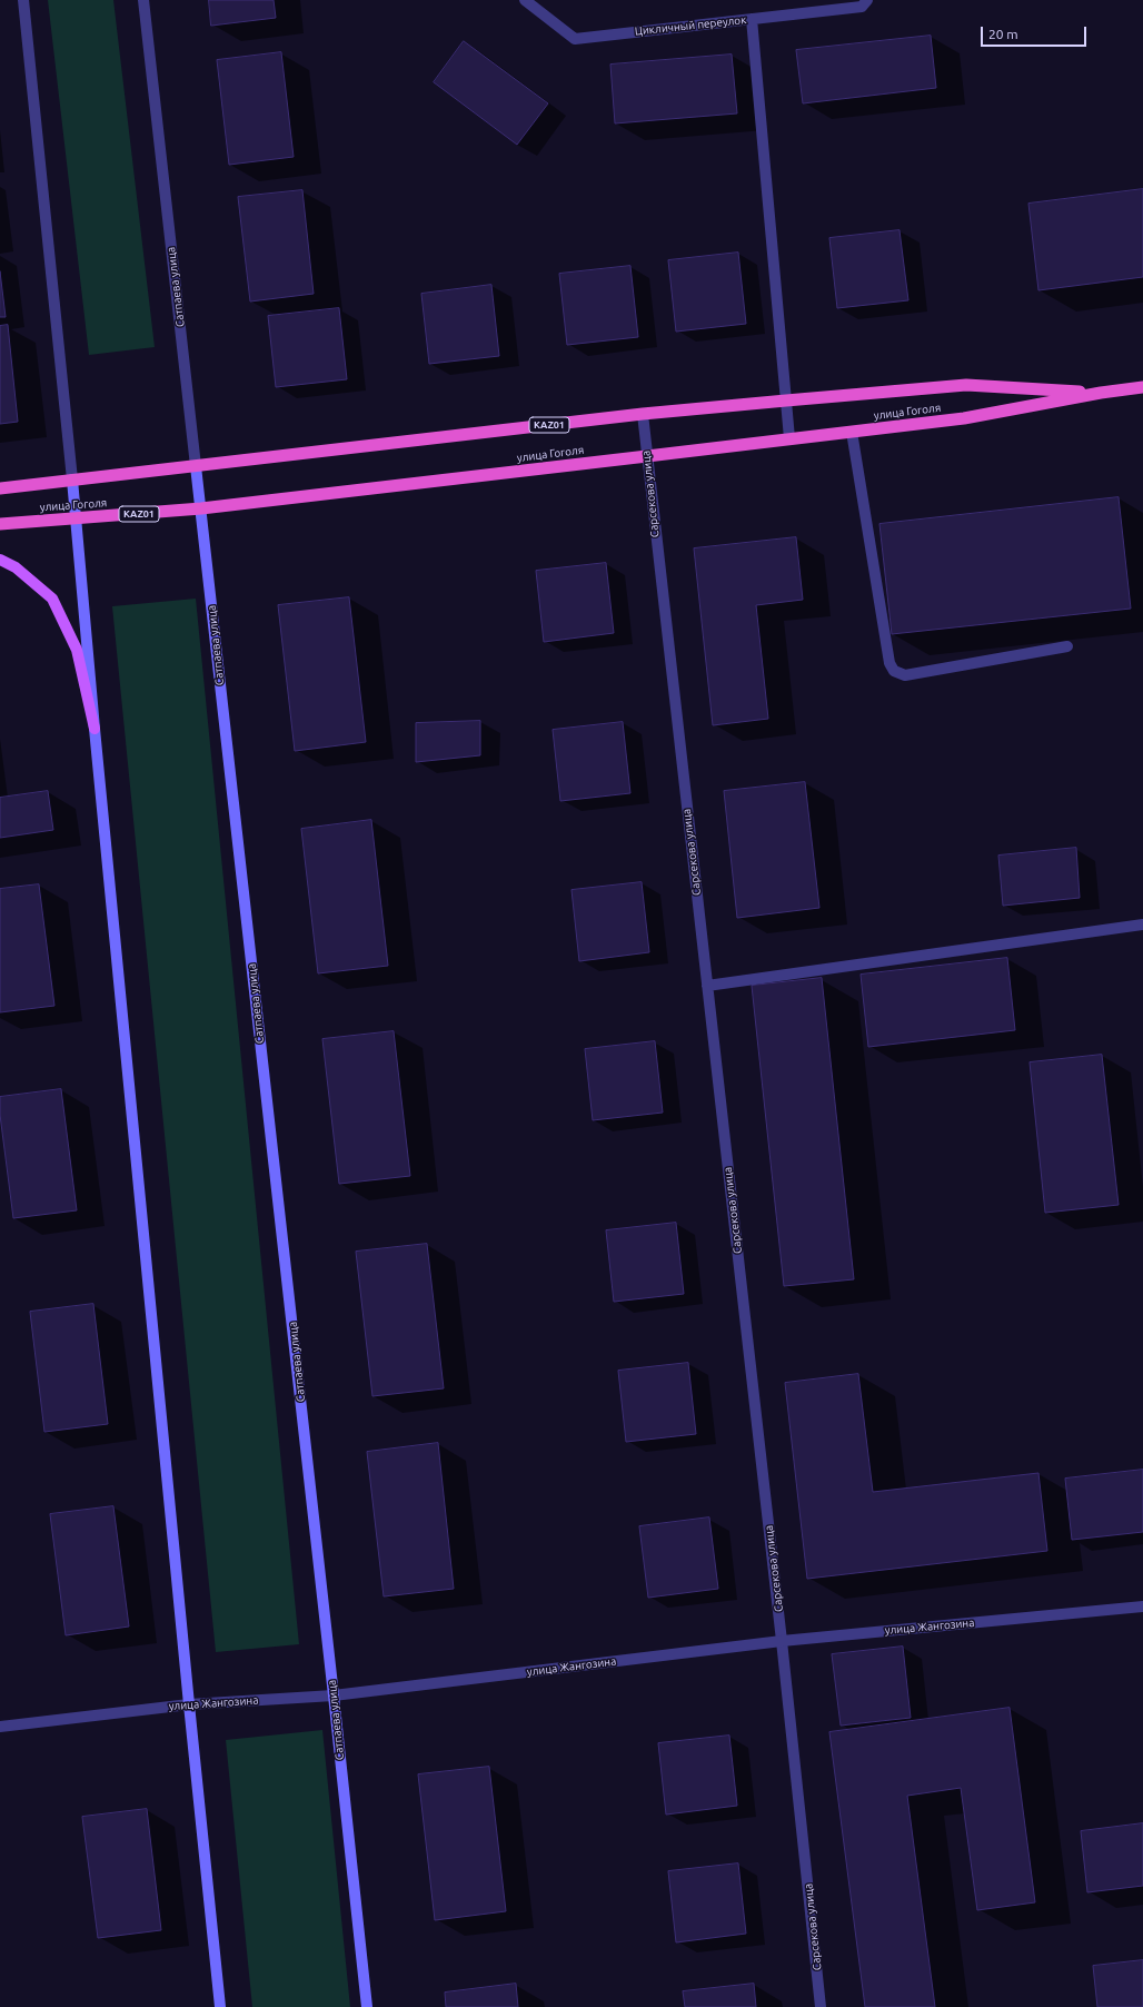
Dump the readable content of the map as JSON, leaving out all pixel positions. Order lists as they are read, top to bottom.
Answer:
{
  "streets": {
    "highway": ["улица Гоголя", "KАZ01"],
    "main road": ["Сатпаева улица"],
    "street": ["Цикличный переулок", "Сарсекова улица", "улица Жангозина"]
  },
  "crossings": [
    ["Сатпаева улица", "улица Гоголя"],
    ["Сатпаева улица", "улица Жангозина"],
    ["улица Гоголя", "Сарсекова улица"],
    ["Сарсекова улица", "улица Жангозина"]
  ],
  "scale_bar": "20 m"
}
